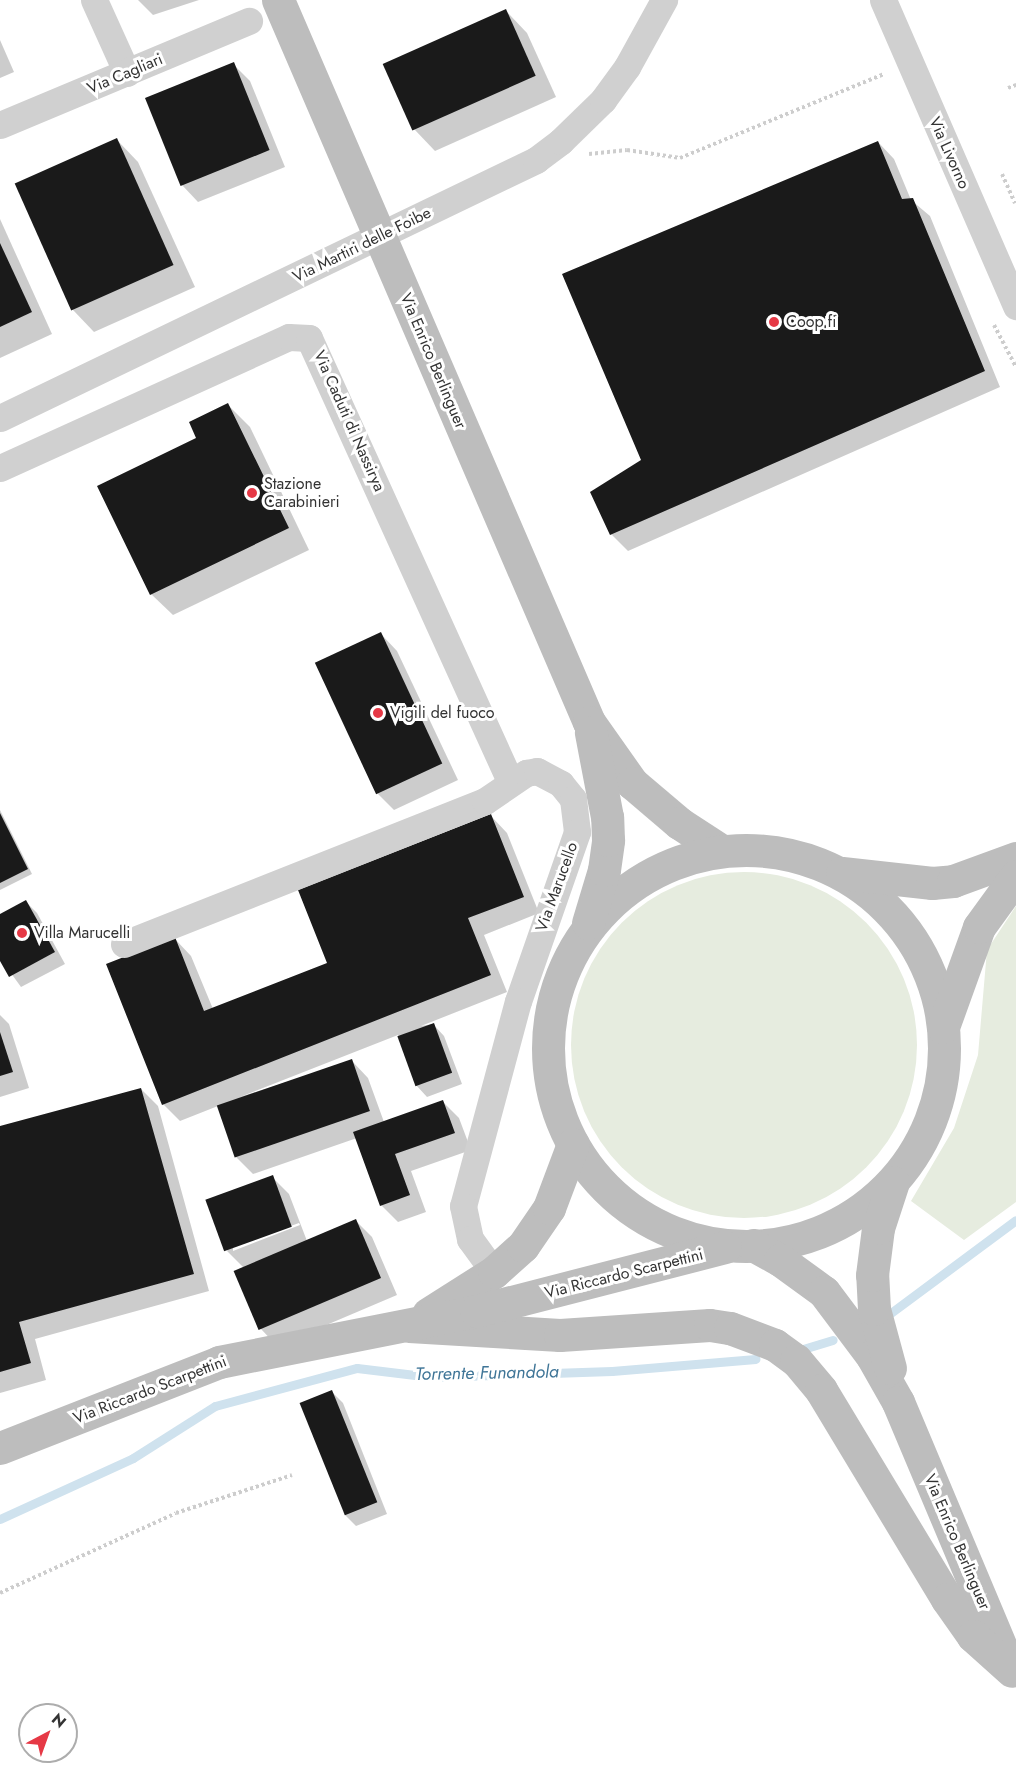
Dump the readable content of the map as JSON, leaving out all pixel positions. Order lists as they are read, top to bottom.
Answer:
{
  "streets": {
    "main road": ["Via Enrico Berlinguer", "Via Riccardo Scarpettini"],
    "street": [
      "Via Cagliari",
      "Via Livorno",
      "Via Martiri delle Foibe",
      "Via Caduti di Nassirya",
      "Via Marucello"
    ]
  },
  "crossings": [
    ["Via Enrico Berlinguer", "Via Riccardo Scarpettini"],
    ["Via Caduti di Nassirya", "Via Marucello"],
    ["Via Marucello", "Via Riccardo Scarpettini"]
  ],
  "water": ["Torrente Funandola"],
  "places": [
    "Coop.fi",
    "Stazione Carabinieri",
    "Vigili del fuoco",
    "Villa Marucelli"
  ],
  "north": "top right"
}
